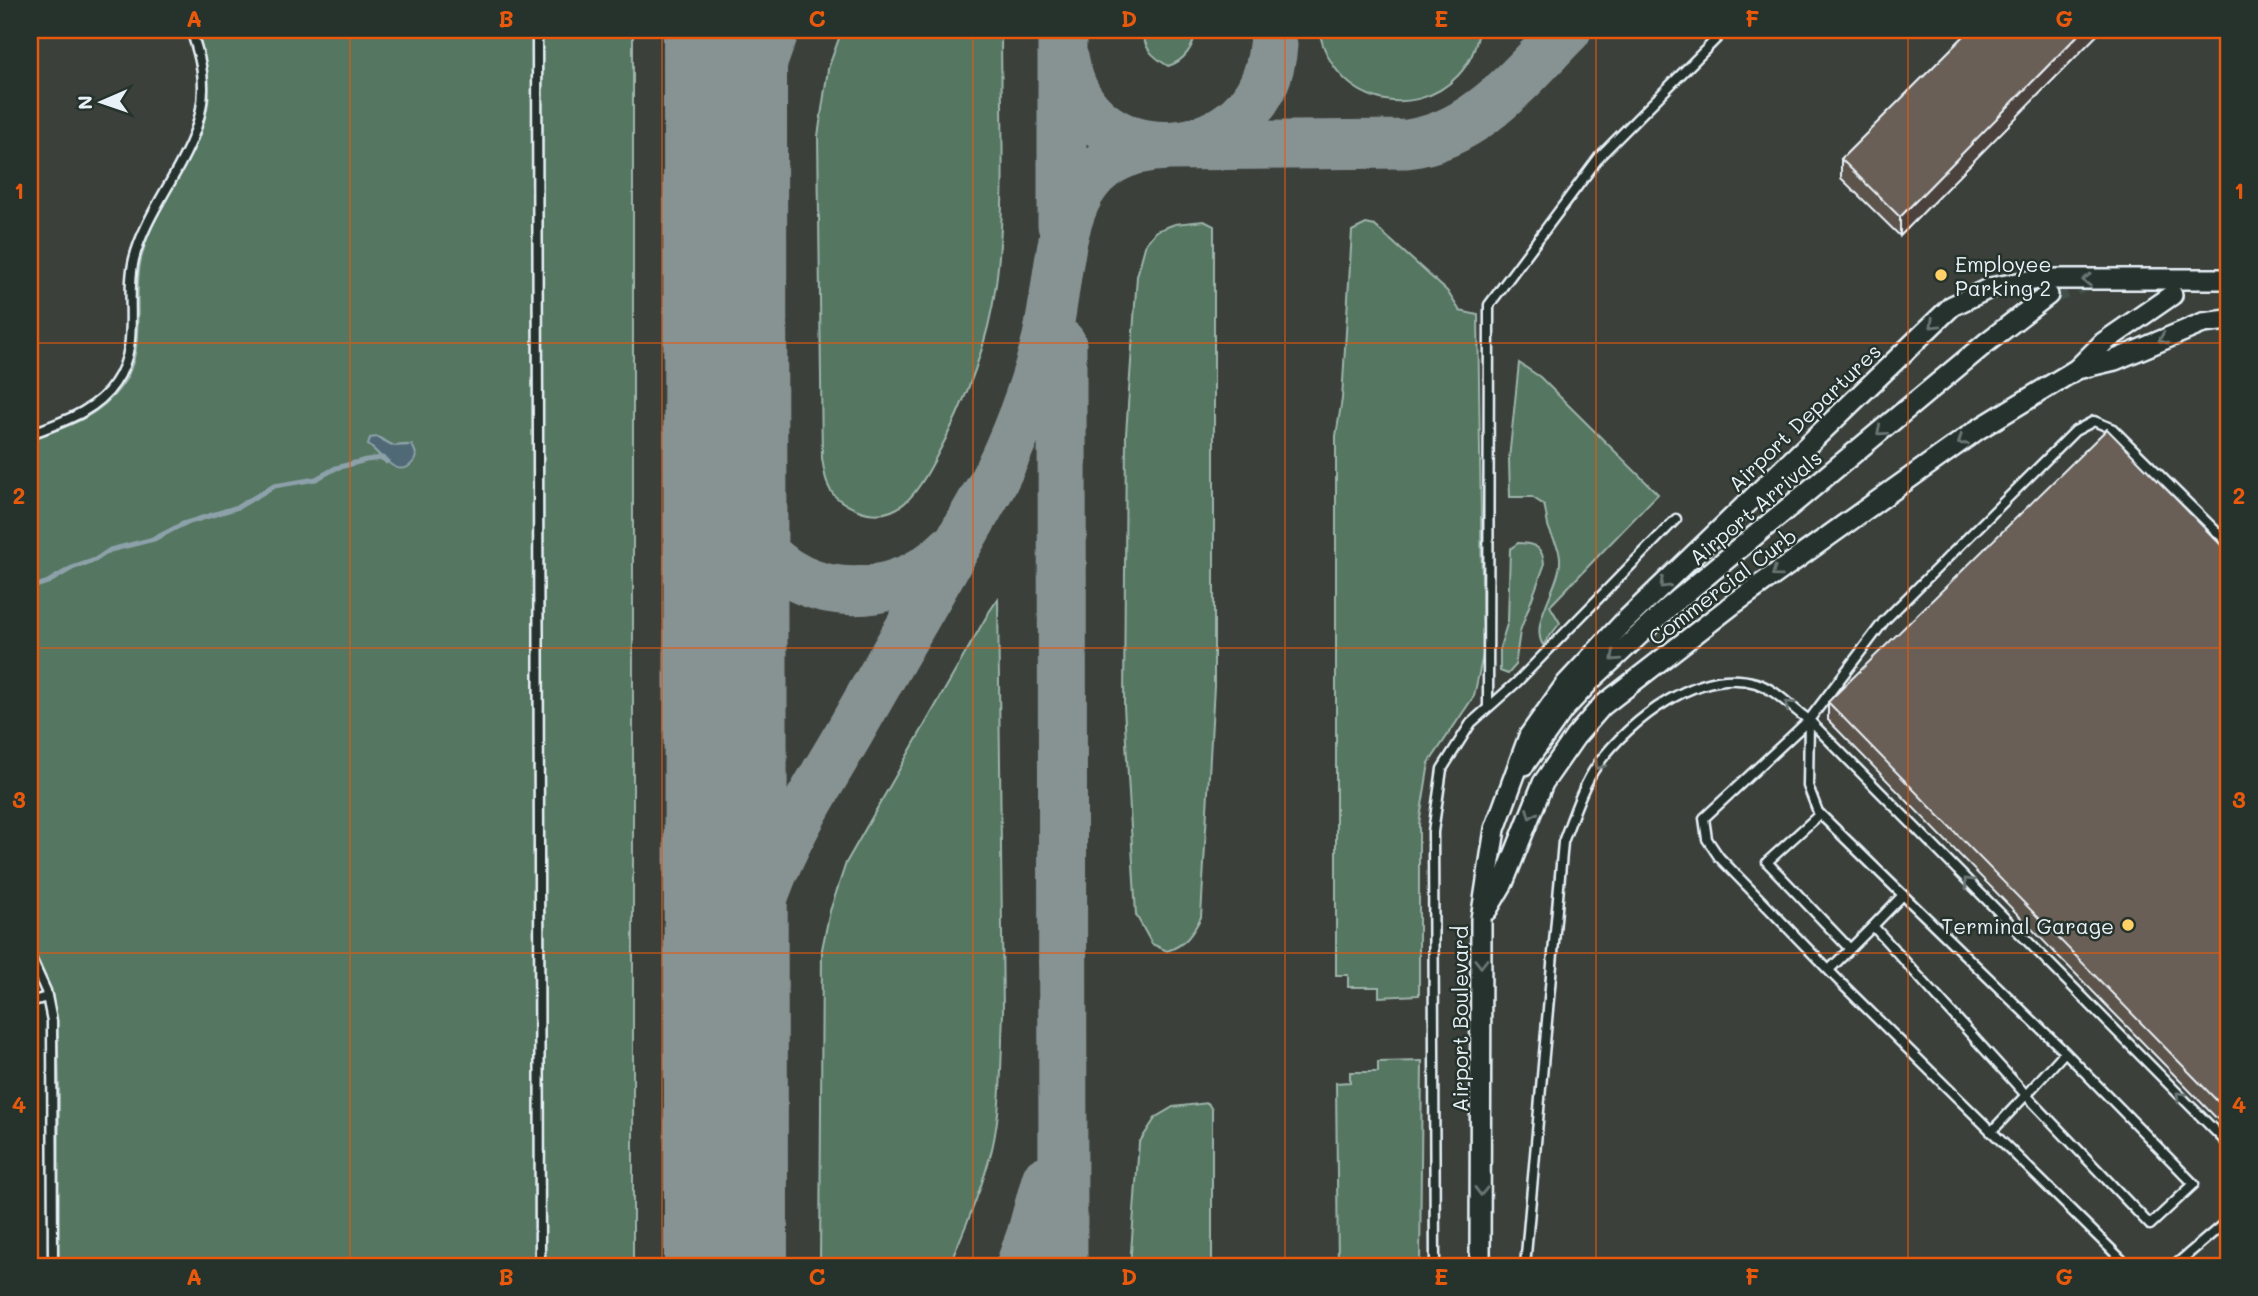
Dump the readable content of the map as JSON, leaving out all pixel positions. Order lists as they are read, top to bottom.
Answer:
{
  "streets": {
    "street": [
      "Airport Departures",
      "Airport Arrivals",
      "Commercial Curb",
      "Airport Boulevard"
    ]
  },
  "crossings": [
    ["Airport Departures", "Airport Arrivals"],
    ["Airport Departures", "Airport Boulevard"],
    ["Airport Arrivals", "Airport Boulevard"],
    ["Commercial Curb", "Airport Boulevard"]
  ],
  "one_way": [
    "Airport Departures",
    "Airport Arrivals",
    "Commercial Curb",
    "Airport Boulevard"
  ],
  "places": ["Employee Parking 2", "Terminal Garage"],
  "north": "left",
  "grid": {
    "columns": [
      "A",
      "B",
      "C",
      "D",
      "E",
      "F",
      "G"
    ],
    "rows": [
      "1",
      "2",
      "3",
      "4"
    ]
  }
}
